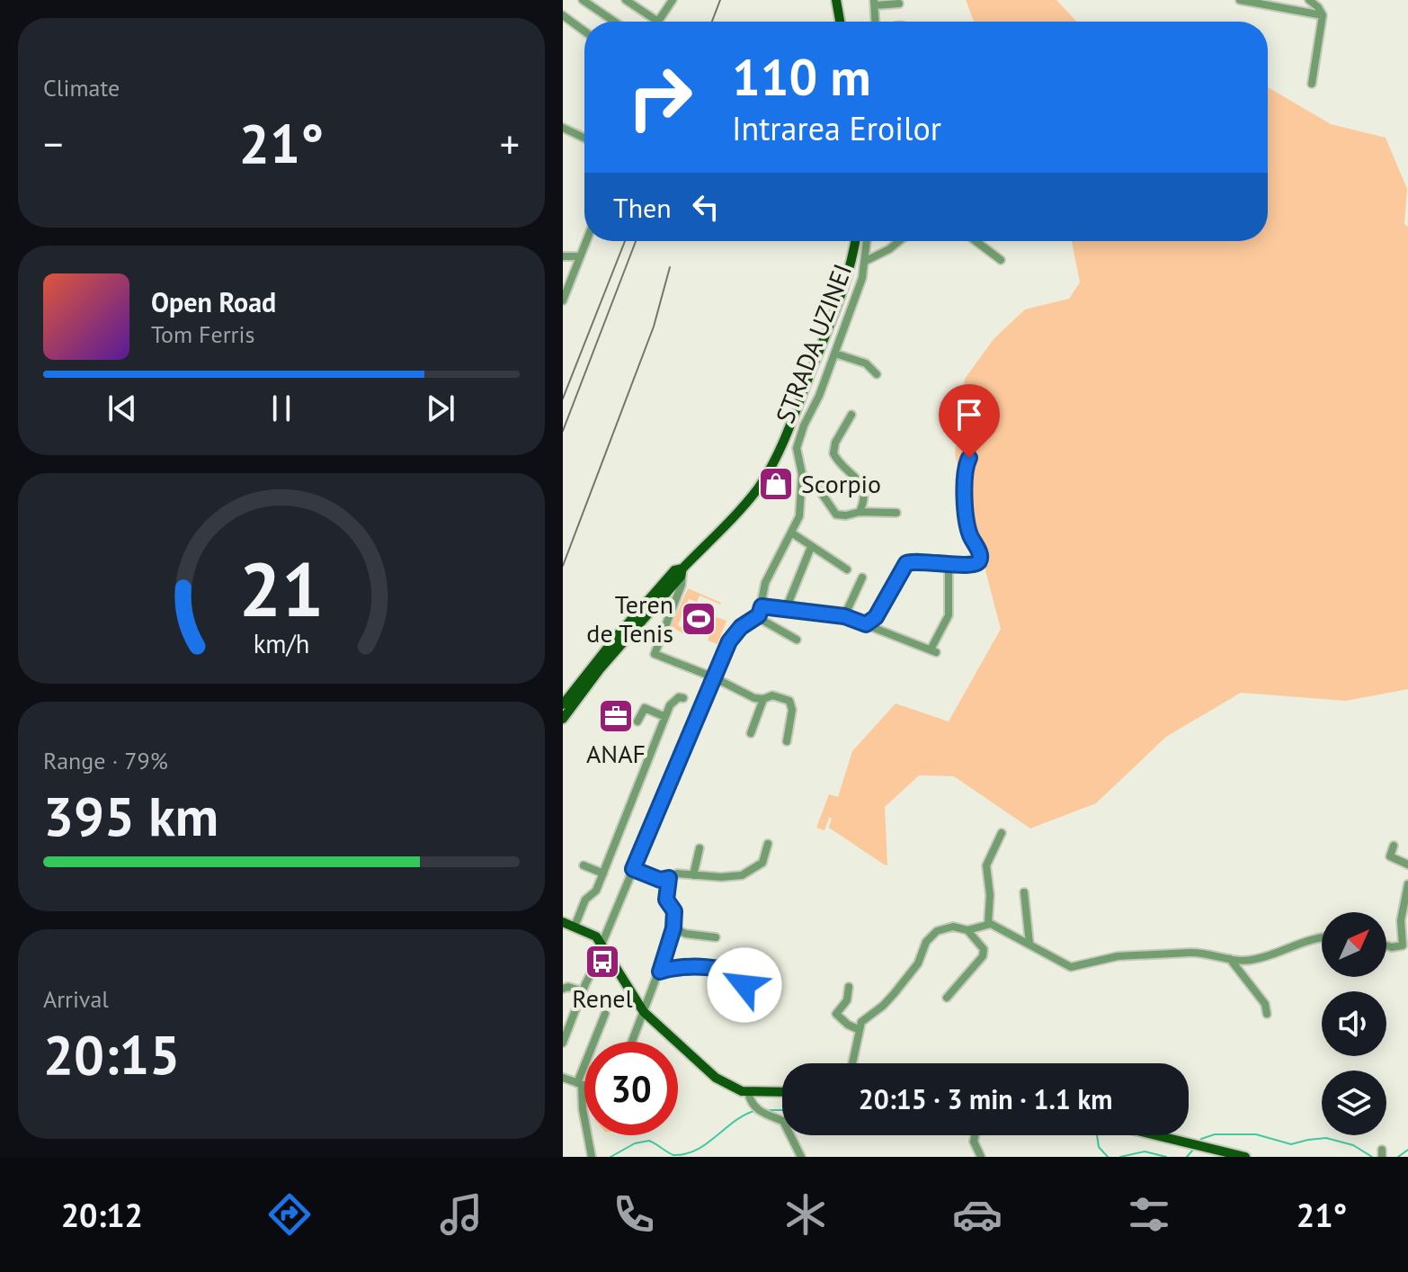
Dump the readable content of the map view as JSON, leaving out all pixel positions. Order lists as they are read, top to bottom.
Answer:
{
  "streets": {
    "street": ["STRADA UZINEI"]
  },
  "places": {
    "shop": ["Scorpio"],
    "sports": ["Teren de Tenis"],
    "office": ["ANAF"],
    "bus stop": ["Renel"]
  },
  "north": "top right",
  "page": {
    "tile": [
      "Climate",
      ["Range · 79%", "395 km"],
      ["Arrival", "20:15"]
    ],
    "turn": ["110 m", "Intrarea Eroilor"],
    "heat": ["−", "21°", "+"],
    "then": "Then",
    "song": ["Open Road", "Tom Ferris"],
    "limit": "30",
    "trip": "20:15 · 3 min · 1.1 km",
    "tabs": ["20:12", "21°"],
    "gauge": ["21", "km/h"]
  }
}
